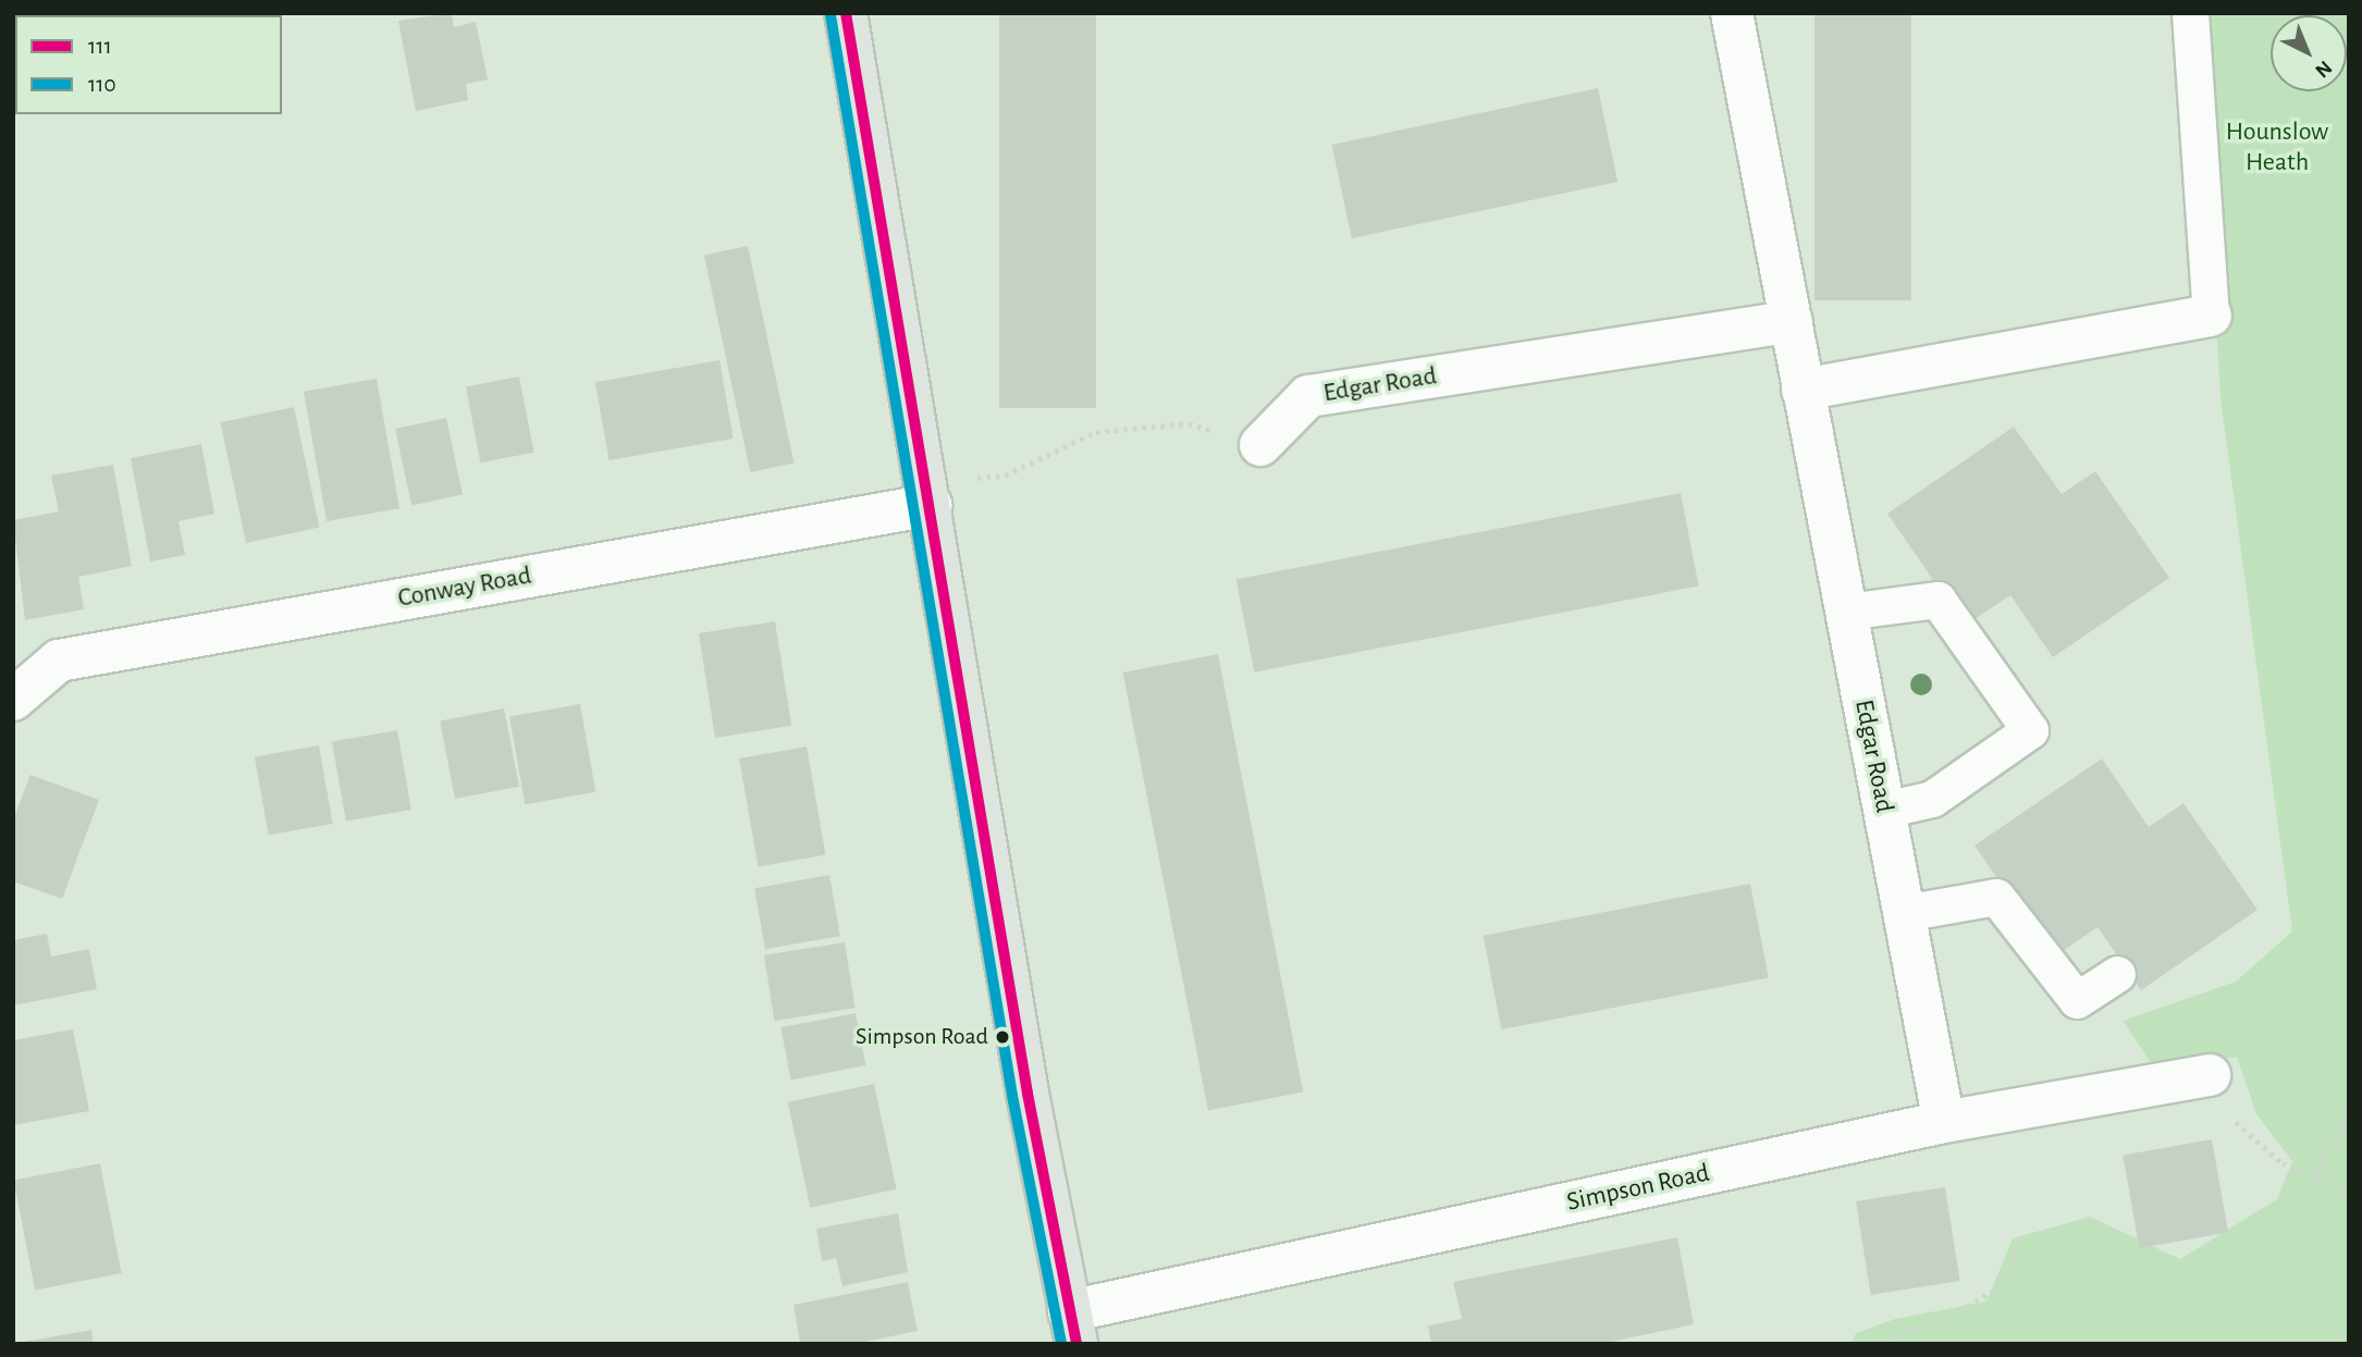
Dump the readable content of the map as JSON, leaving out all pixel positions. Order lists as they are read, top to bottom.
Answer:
{
  "streets": {
    "street": ["Edgar Road", "Conway Road", "Simpson Road"]
  },
  "crossings": [
    ["Edgar Road", "Simpson Road"]
  ],
  "parks": ["Hounslow Heath"],
  "places": ["Simpson Road"],
  "lines": ["transit line 111", "transit line 110"],
  "legend": ["111", "110"],
  "north": "bottom right"
}
